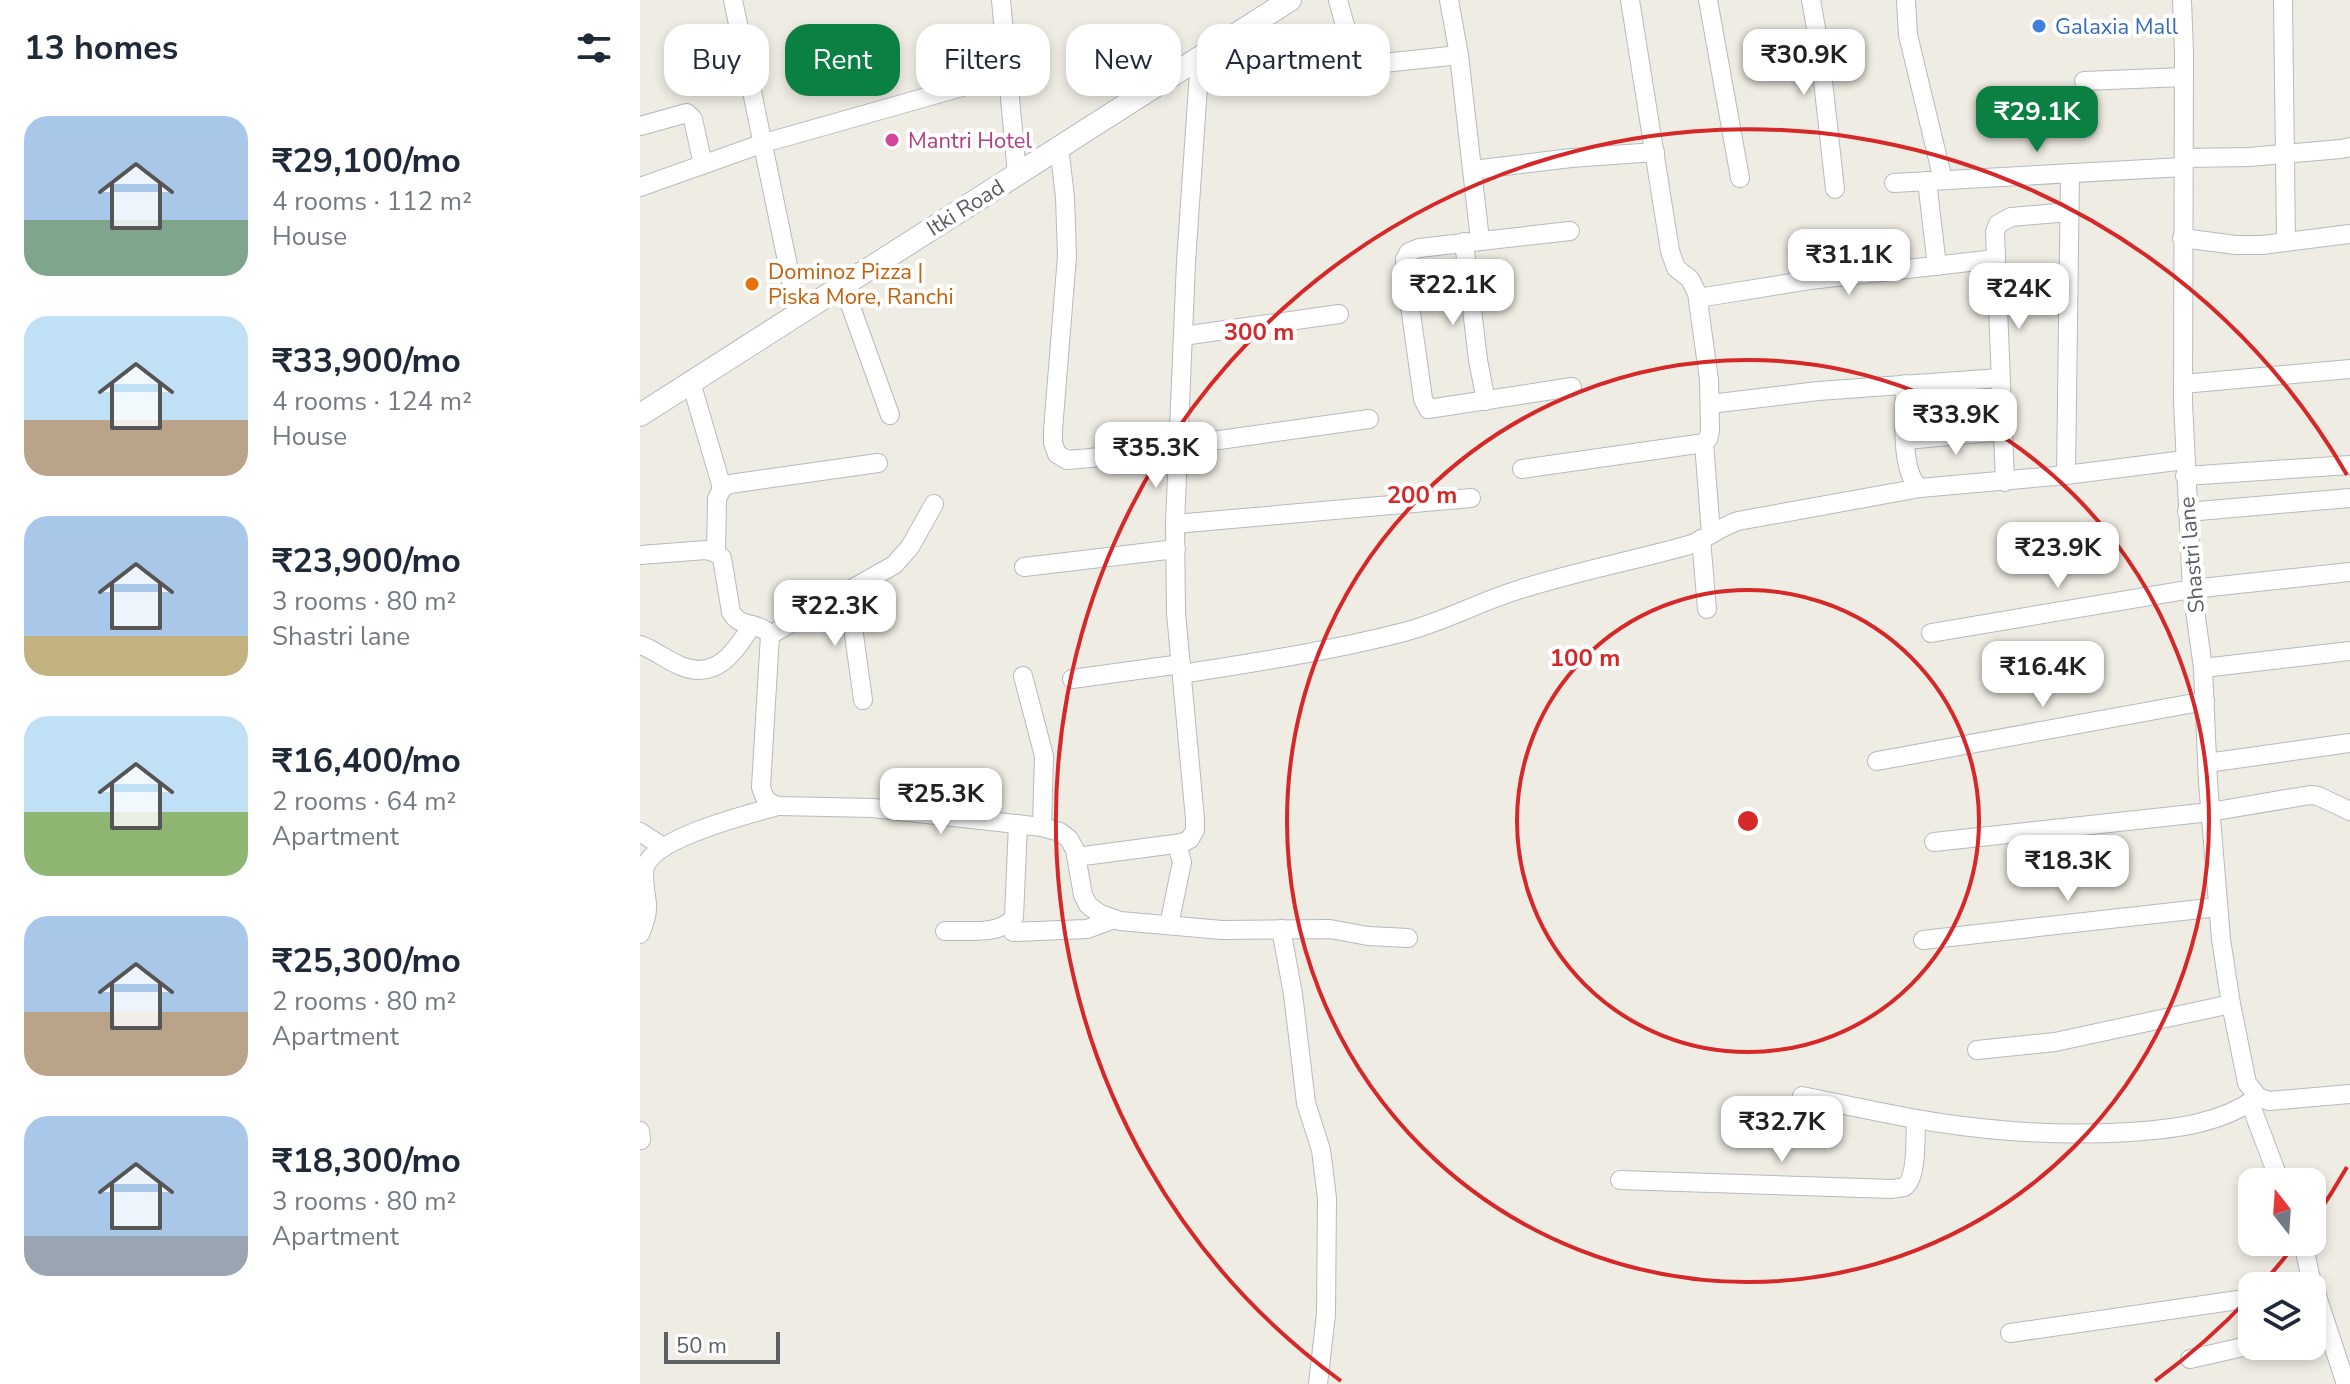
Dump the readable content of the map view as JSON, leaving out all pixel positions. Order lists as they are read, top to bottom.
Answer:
{
  "streets": {
    "street": ["Itki Road", "Shastri lane"]
  },
  "places": ["Galaxia Mall", "Mantri Hotel", "Dominoz Pizza | Piska More, Ranchi"],
  "scale_bar": "50 m",
  "north": "top",
  "page": {
    "heading": "13 homes",
    "chip": [
      "Buy",
      "Rent",
      "Filters",
      "New",
      "Apartment"
    ],
    "price": [
      "₹30.9K",
      "₹29.1K",
      "₹31.1K",
      "₹22.1K",
      "₹24K",
      "₹33.9K",
      "₹35.3K",
      "₹23.9K",
      "₹22.3K",
      "₹16.4K",
      "₹25.3K",
      "₹18.3K",
      "₹32.7K"
    ],
    "list": [
      {
        "name": "₹29,100/mo",
        "note": "4 rooms · 112 m² · House"
      },
      {
        "name": "₹33,900/mo",
        "note": "4 rooms · 124 m² · House"
      },
      {
        "name": "₹23,900/mo",
        "note": "3 rooms · 80 m² · Shastri lane"
      },
      {
        "name": "₹16,400/mo",
        "note": "2 rooms · 64 m² · Apartment"
      },
      {
        "name": "₹25,300/mo",
        "note": "2 rooms · 80 m² · Apartment"
      },
      {
        "name": "₹18,300/mo",
        "note": "3 rooms · 80 m² · Apartment"
      }
    ],
    "scale": "50 m"
  },
  "rings": ["300 m", "200 m", "100 m"]
}
